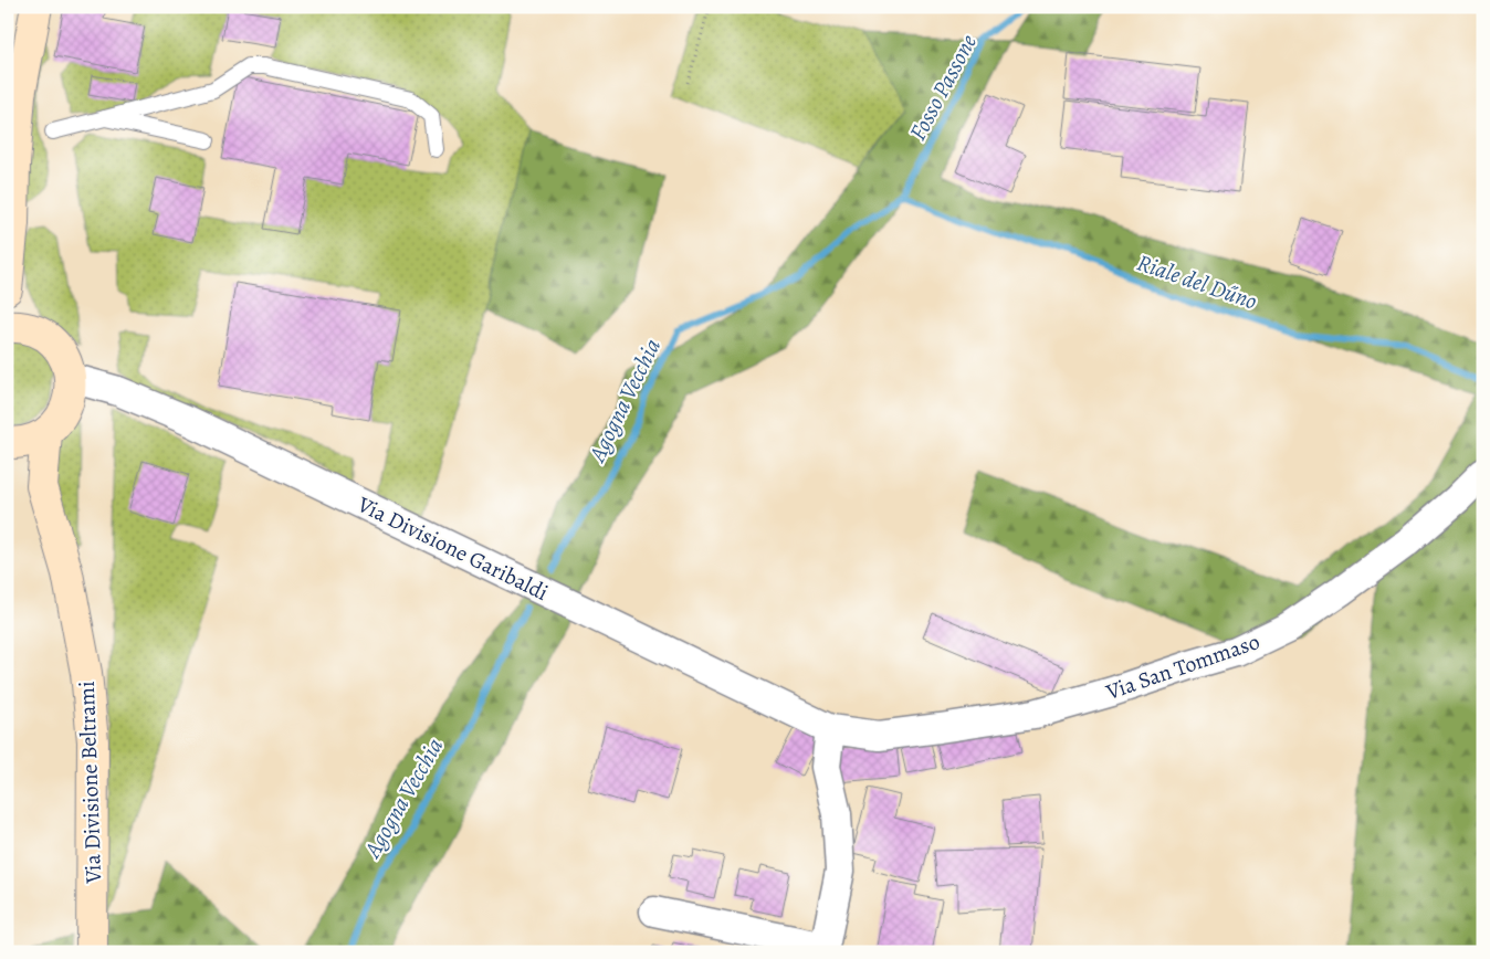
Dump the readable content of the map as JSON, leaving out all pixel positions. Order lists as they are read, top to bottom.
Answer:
{
  "streets": {
    "street": ["Via Divisione Garibaldi", "Via San Tommaso", "Via Divisione Beltrami"]
  },
  "crossings": [
    ["Via Divisione Garibaldi", "Via San Tommaso"]
  ],
  "water": ["Fosso Passone", "Riale del Dűno", "Agogna Vecchia"]
}
